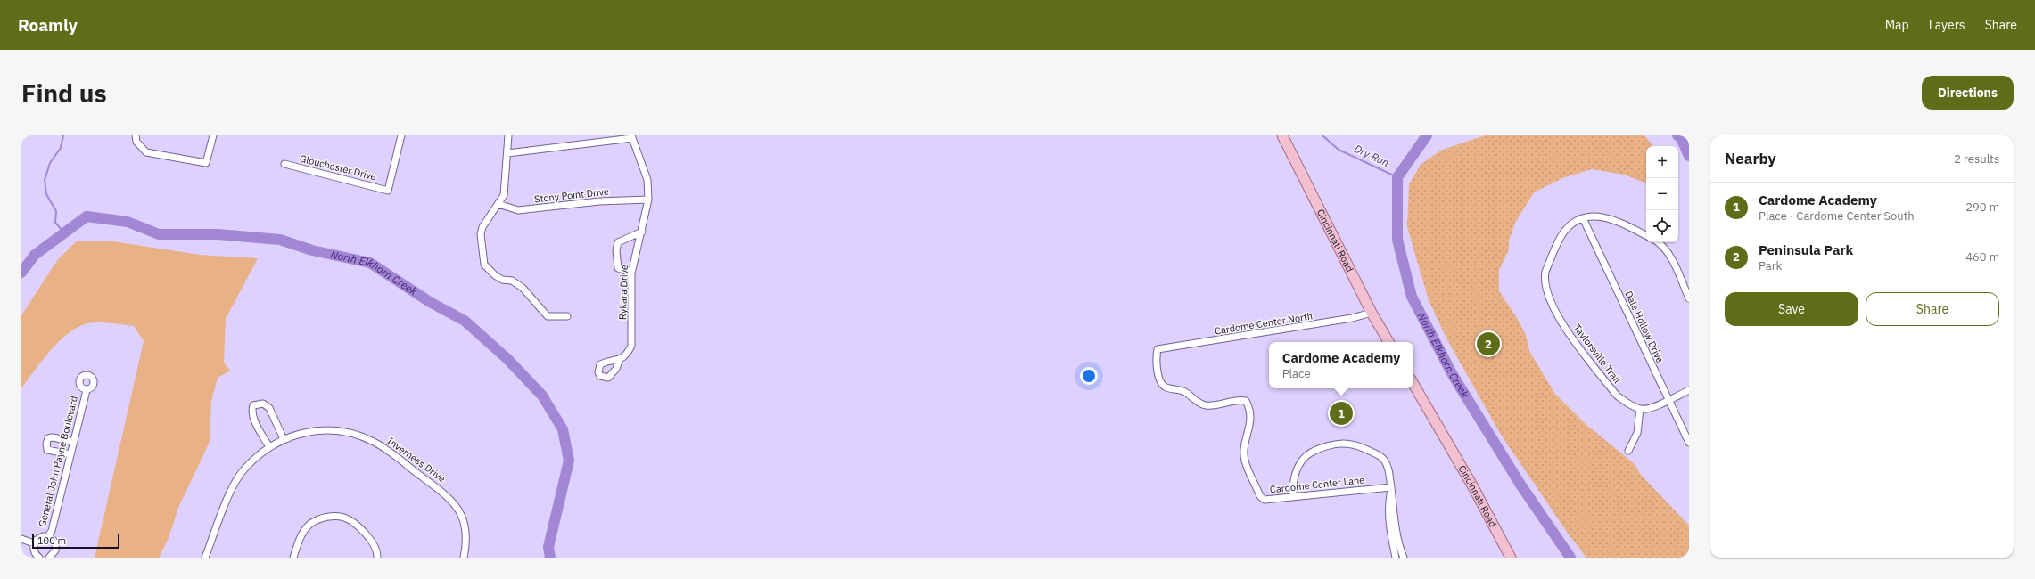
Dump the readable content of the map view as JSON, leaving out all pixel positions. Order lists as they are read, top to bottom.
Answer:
{
  "streets": {
    "main road": ["Cincinnati Road"],
    "street": [
      "Glouchester Drive",
      "Stony Point Drive",
      "Rykara Drive",
      "Cardome Center North",
      "Dale Hollow Drive",
      "Taylorsville Trail",
      "Inverness Drive",
      "General John Payne Boulevard",
      "Cardome Center Lane"
    ]
  },
  "crossings": [
    ["Stony Point Drive", "Rykara Drive"],
    ["Cincinnati Road", "Cardome Center North"],
    ["Cardome Center North", "Cardome Center Lane"],
    ["Dale Hollow Drive", "Taylorsville Trail"]
  ],
  "water": ["Dry Run", "North Elkhorn Creek"],
  "scale_bar": "100 m",
  "page": {
    "header": "Roamly",
    "nav": ["Map", "Layers", "Share"],
    "buttons": [
      "Directions",
      ["Save", "Share"]
    ],
    "title": "Find us",
    "heading": ["Nearby", "2 results"],
    "map_buttons": ["+", "−"],
    "list": [
      {
        "mark": "1",
        "name": "Cardome Academy",
        "note": "Place · Cardome Center South",
        "value": "290 m"
      },
      {
        "mark": "2",
        "name": "Peninsula Park",
        "note": "Park",
        "value": "460 m"
      }
    ],
    "pins": ["2", "1"],
    "popup": ["Cardome Academy", "Place"],
    "scale": "100 m"
  }
}
